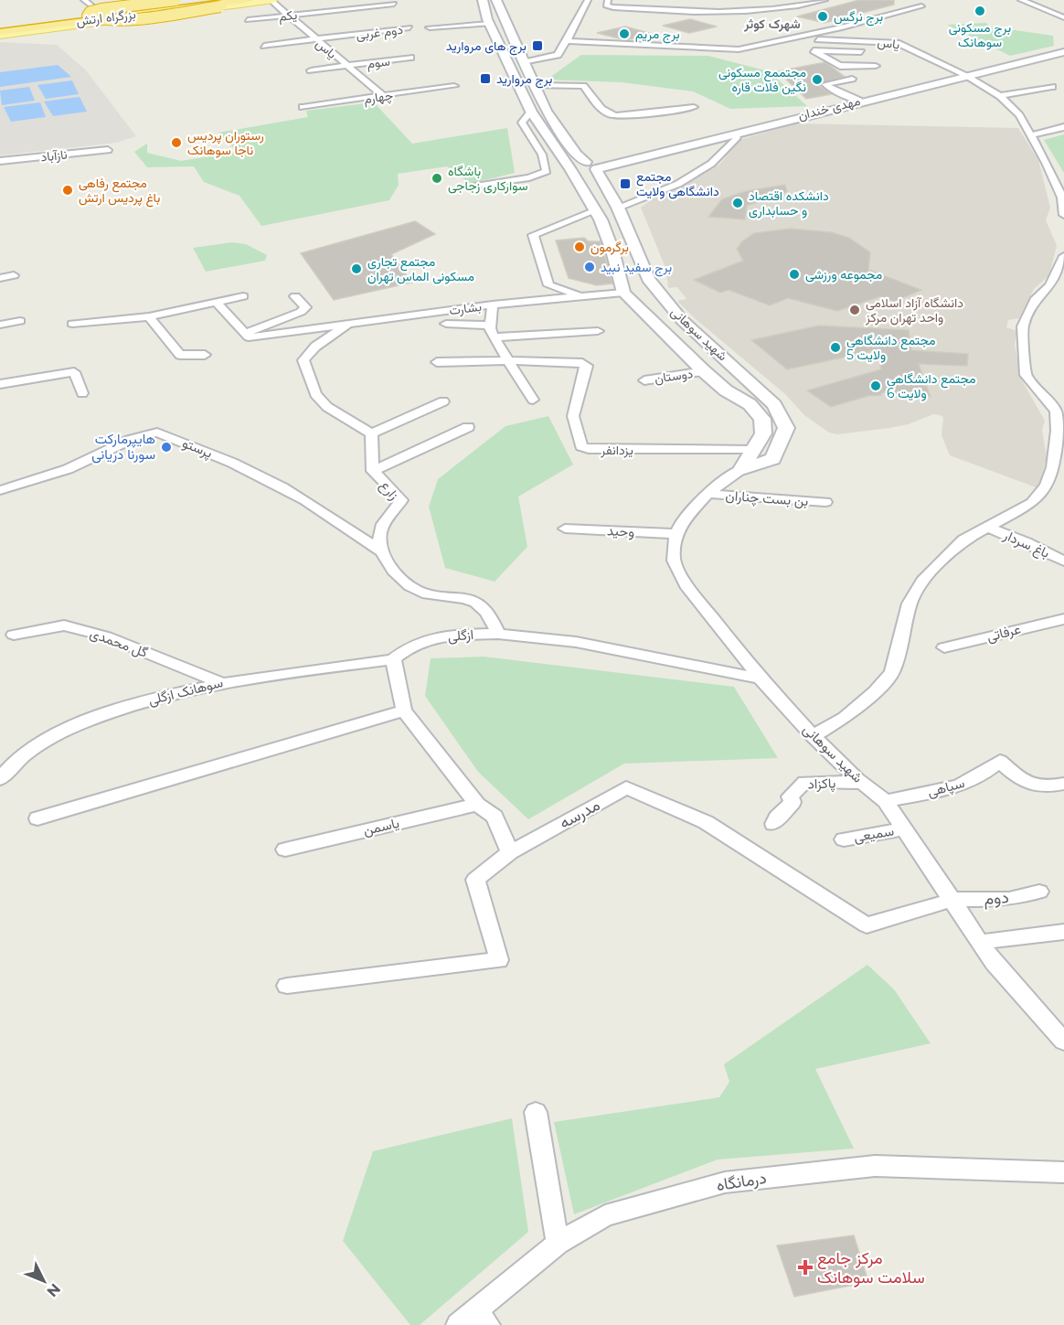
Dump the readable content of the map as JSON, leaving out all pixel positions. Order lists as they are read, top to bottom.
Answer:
{
  "streets": {
    "highway": ["بزرگراه ارتش"],
    "main road": ["مهدی خندان", "شهید سوهانی"],
    "street": [
      "یکم",
      "دوم غربی",
      "یاس",
      "سوم",
      "چهارم",
      "نازآباد",
      "بشارت",
      "دوستان",
      "پرستو",
      "یزدانفر",
      "زارع",
      "بن بست چناران",
      "وحید",
      "باغ سردار",
      "عرفاتی",
      "ازگلی",
      "گل محمدی",
      "سوهانک ازگلی",
      "پاکزاد",
      "سپاهی",
      "مدرسه",
      "یاسمن",
      "سمیعی",
      "دوم",
      "درمانگاه"
    ]
  },
  "crossings": [
    ["یکم", "یاس"],
    ["دوم غربی", "یاس"],
    ["یاس", "سوم"],
    ["یاس", "چهارم"],
    ["یاس", "مهدی خندان"],
    ["مهدی خندان", "شهید سوهانی"],
    ["بشارت", "شهید سوهانی"],
    ["شهید سوهانی", "دوستان"],
    ["شهید سوهانی", "یزدانفر"],
    ["شهید سوهانی", "بن بست چناران"],
    ["شهید سوهانی", "وحید"],
    ["شهید سوهانی", "ازگلی"],
    ["شهید سوهانی", "پاکزاد"],
    ["شهید سوهانی", "سپاهی"],
    ["شهید سوهانی", "مدرسه"],
    ["شهید سوهانی", "سمیعی"],
    ["شهید سوهانی", "دوم"],
    ["پرستو", "زارع"],
    ["ازگلی", "سوهانک ازگلی"],
    ["گل محمدی", "سوهانک ازگلی"],
    ["مدرسه", "دوم"]
  ],
  "districts": ["شهرک کوثر"],
  "places": {
    "other": [
      "برج مسکونی سوهانک",
      "برج نرگس",
      "برج مریم",
      "مجتممع مسکونی نگین فلات قاره",
      "رستوران پردیس ناجا سوهانک",
      "باشگاه سواركاری زجاجی",
      "مجتمع رفاهی باغ پردیس ارتش",
      "دانشکده اقتصاد و حسابداری",
      "برگرمون",
      "برج سفید نبید",
      "مجتمع تجاری مسکونی الماس تهران",
      "مجموعه ورزشی",
      "دانشگاه آزاد اسلامی واحد تهران مرکز",
      "مجتمع دانشگاهی ولایت 5",
      "مجتمع دانشگاهی ولایت 6",
      "هایپرمارکت سورنا دریانی"
    ],
    "transit": ["برج های مروارید", "برج مروارید", "مجتمع دانشگاهی ولایت"],
    "health": ["مرکز جامع سلامت سوهانک"]
  },
  "north": "bottom right"
}
